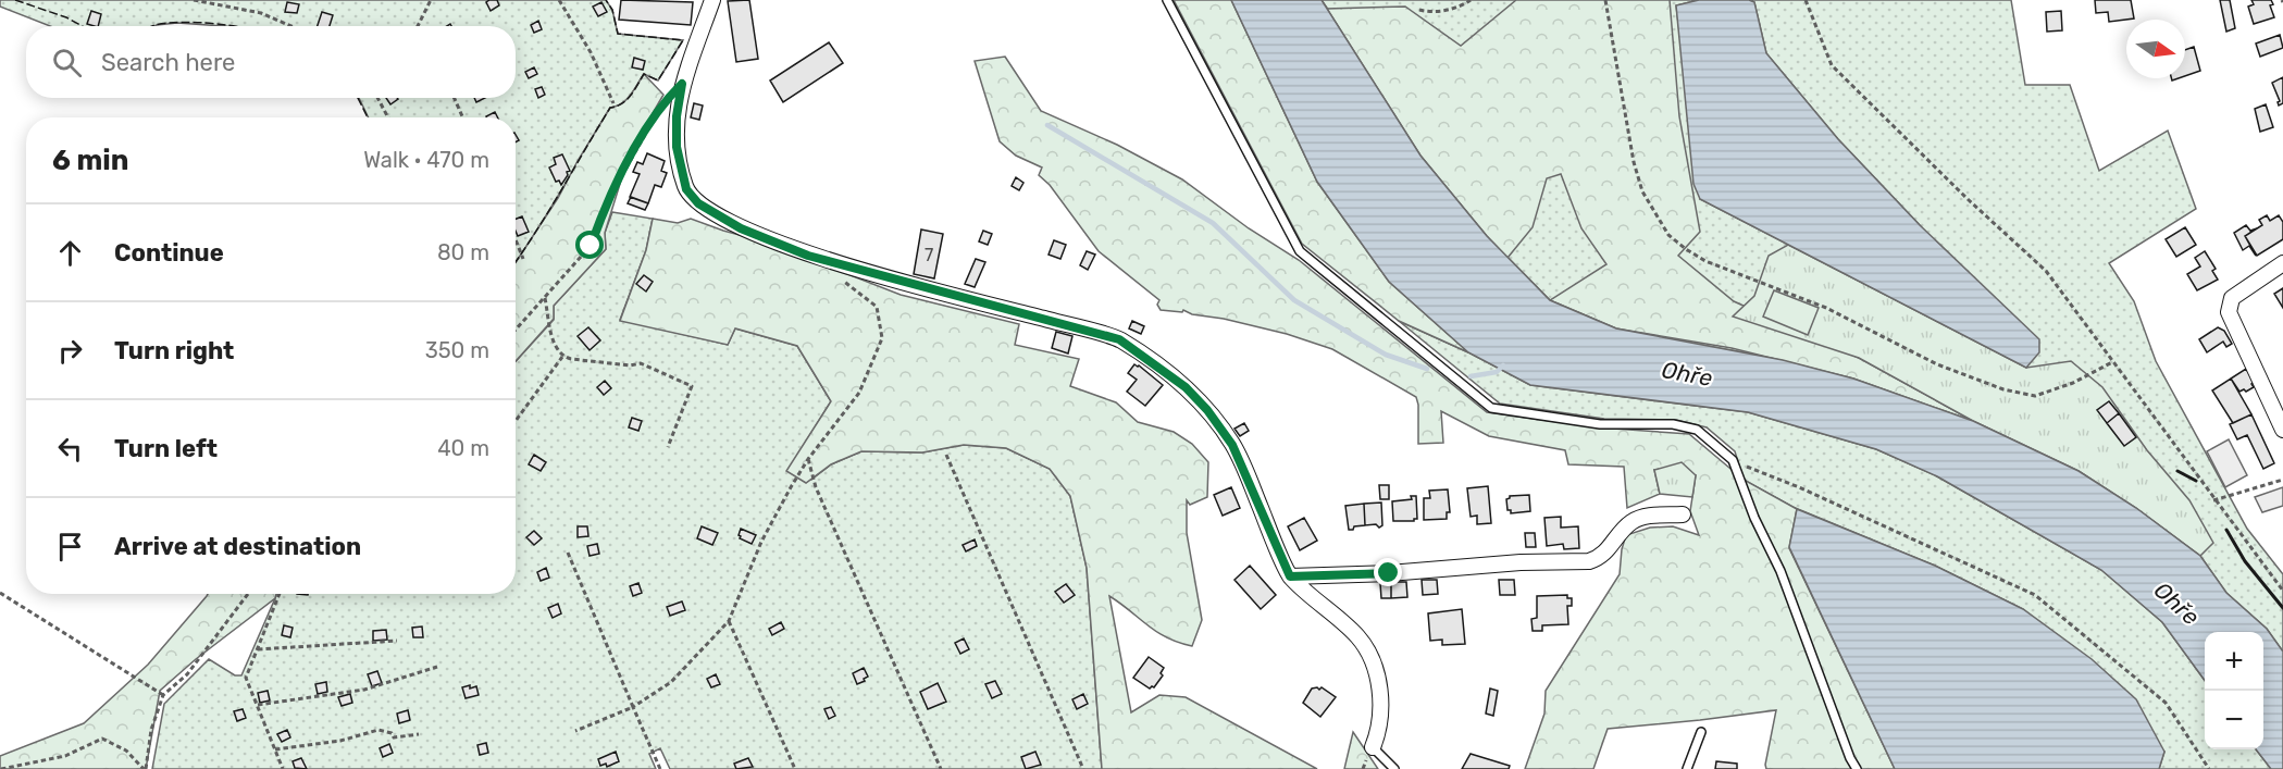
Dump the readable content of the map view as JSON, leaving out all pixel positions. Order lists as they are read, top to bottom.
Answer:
{
  "water": ["Ohře"],
  "house_numbers": ["7"],
  "north": "right",
  "page": {
    "search": "Search here",
    "heading": ["6 min", "Walk · 470 m"],
    "list": [
      ["Continue", "80 m"],
      ["Turn right", "350 m"],
      ["Turn left", "40 m"],
      "Arrive at destination"
    ],
    "map_buttons": ["+", "−"]
  }
}
